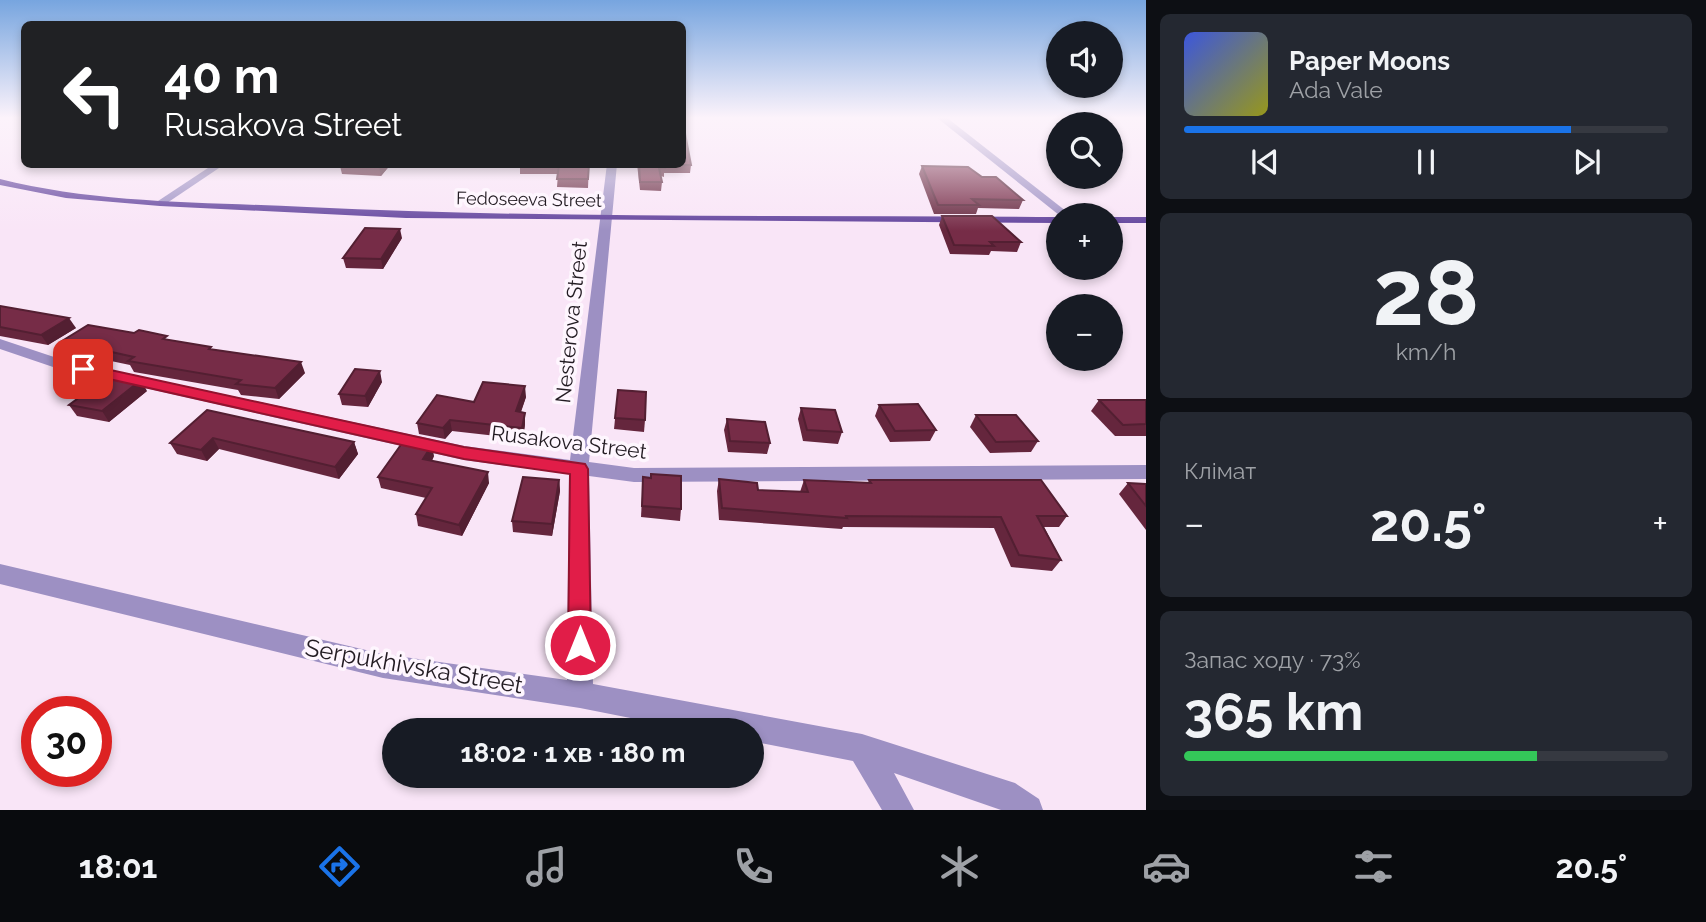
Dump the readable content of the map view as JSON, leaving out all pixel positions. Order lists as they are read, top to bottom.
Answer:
{
  "streets": {
    "main road": ["Fedoseeva Street"],
    "street": ["Nesterova Street", "Rusakova Street", "Serpukhivska Street"]
  },
  "crossings": [
    ["Fedoseeva Street", "Nesterova Street"],
    ["Nesterova Street", "Rusakova Street"],
    ["Nesterova Street", "Serpukhivska Street"]
  ],
  "page": {
    "map_buttons": ["+", "−"],
    "turn": ["40 m", "Rusakova Street"],
    "song": ["Paper Moons", "Ada Vale"],
    "tile": [
      ["28", "km/h"],
      "Клімат",
      ["Запас ходу · 73%", "365 km"]
    ],
    "heat": ["−", "20.5°", "+"],
    "limit": "30",
    "trip": "18:02 · 1 хв · 180 m",
    "tabs": ["18:01", "20.5°"]
  }
}
